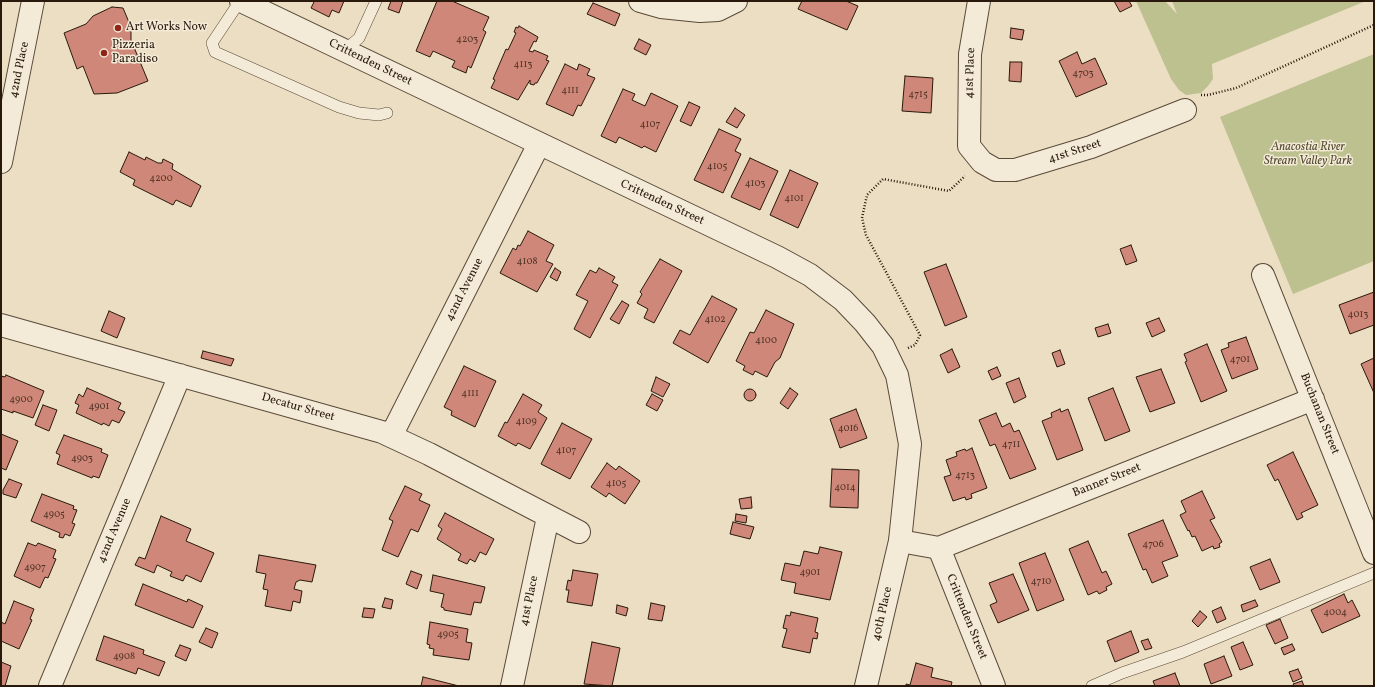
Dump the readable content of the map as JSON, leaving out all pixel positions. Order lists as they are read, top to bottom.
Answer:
{
  "streets": {
    "street": [
      "Crittenden Street",
      "42nd Place",
      "41st Place",
      "41st Street",
      "42nd Avenue",
      "Decatur Street",
      "Buchanan Street",
      "Banner Street",
      "40th Place"
    ]
  },
  "crossings": [
    ["Crittenden Street", "42nd Avenue"],
    ["Crittenden Street", "Banner Street"],
    ["Crittenden Street", "40th Place"],
    ["41st Place", "41st Street"],
    ["41st Place", "Decatur Street"],
    ["42nd Avenue", "Decatur Street"],
    ["Buchanan Street", "Banner Street"]
  ],
  "parks": ["Anacostia River Stream Valley Park"],
  "places": ["Art Works Now", "Pizzeria Paradiso"],
  "house_numbers": [
    "4203",
    "4113",
    "4703",
    "4111",
    "4715",
    "4107",
    "4105",
    "4200",
    "4103",
    "4101",
    "4108",
    "4013",
    "4102",
    "4100",
    "4701",
    "4111",
    "4900",
    "4901",
    "4109",
    "4016",
    "4711",
    "4107",
    "4903",
    "4713",
    "4105",
    "4014",
    "4905",
    "4706",
    "4907",
    "4901",
    "4710",
    "4004",
    "4905",
    "4908"
  ]
}
